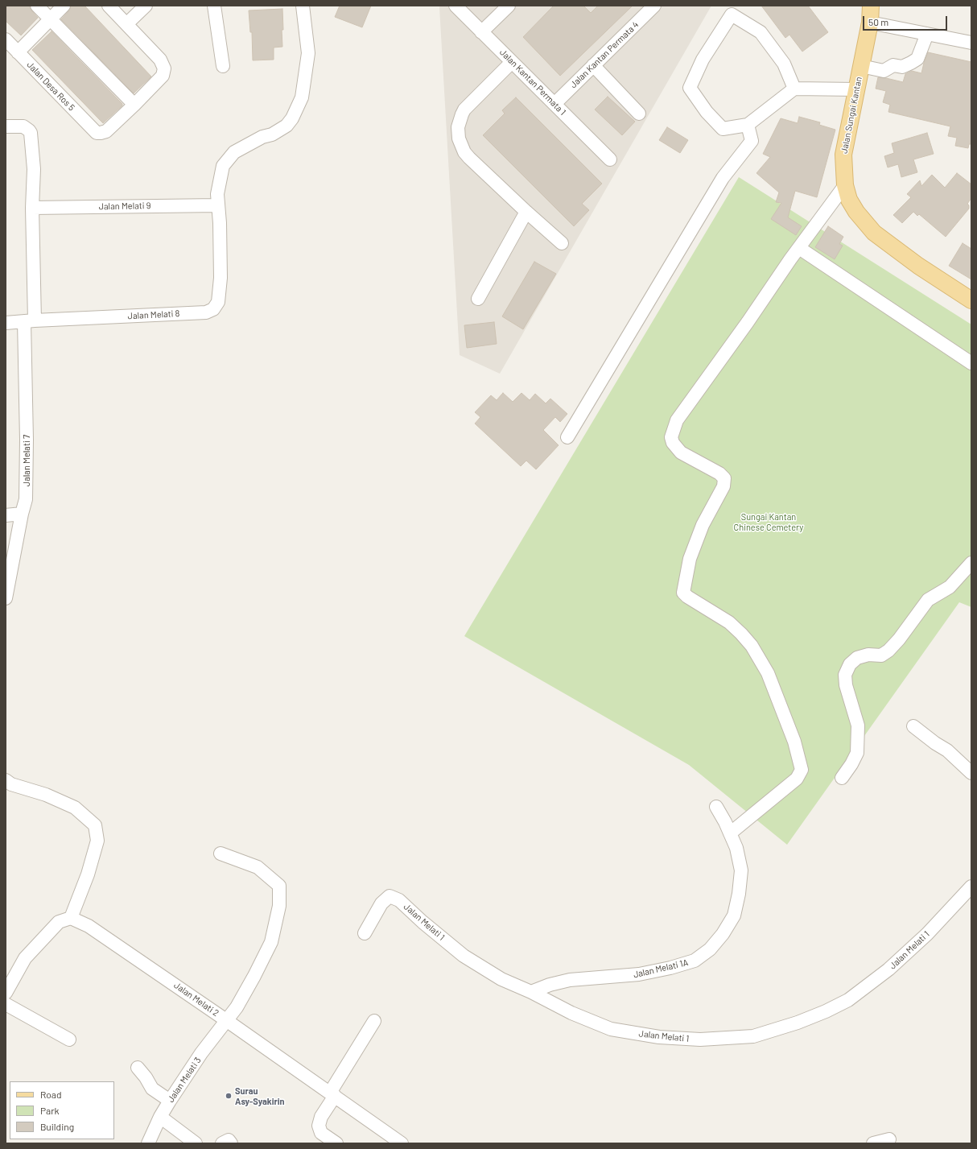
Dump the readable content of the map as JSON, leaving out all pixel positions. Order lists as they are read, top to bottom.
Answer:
{
  "streets": {
    "main road": ["Jalan Sungai Kantan"],
    "street": [
      "Jalan Kantan Permata 4",
      "Jalan Kantan Permata 1",
      "Jalan Desa Ros 5",
      "Jalan Melati 9",
      "Jalan Melati 8",
      "Jalan Melati 7",
      "Jalan Melati 1",
      "Jalan Melati 1A",
      "Jalan Melati 2",
      "Jalan Melati 3"
    ]
  },
  "crossings": [
    ["Jalan Kantan Permata 4", "Jalan Kantan Permata 1"],
    ["Jalan Melati 9", "Jalan Melati 8"],
    ["Jalan Melati 8", "Jalan Melati 7"],
    ["Jalan Melati 1", "Jalan Melati 1A"],
    ["Jalan Melati 2", "Jalan Melati 3"]
  ],
  "parks": ["Sungai Kantan Chinese Cemetery"],
  "places": ["Surau Asy-Syakirin"],
  "legend": ["Road", "Park", "Building"],
  "scale_bar": "50 m"
}
